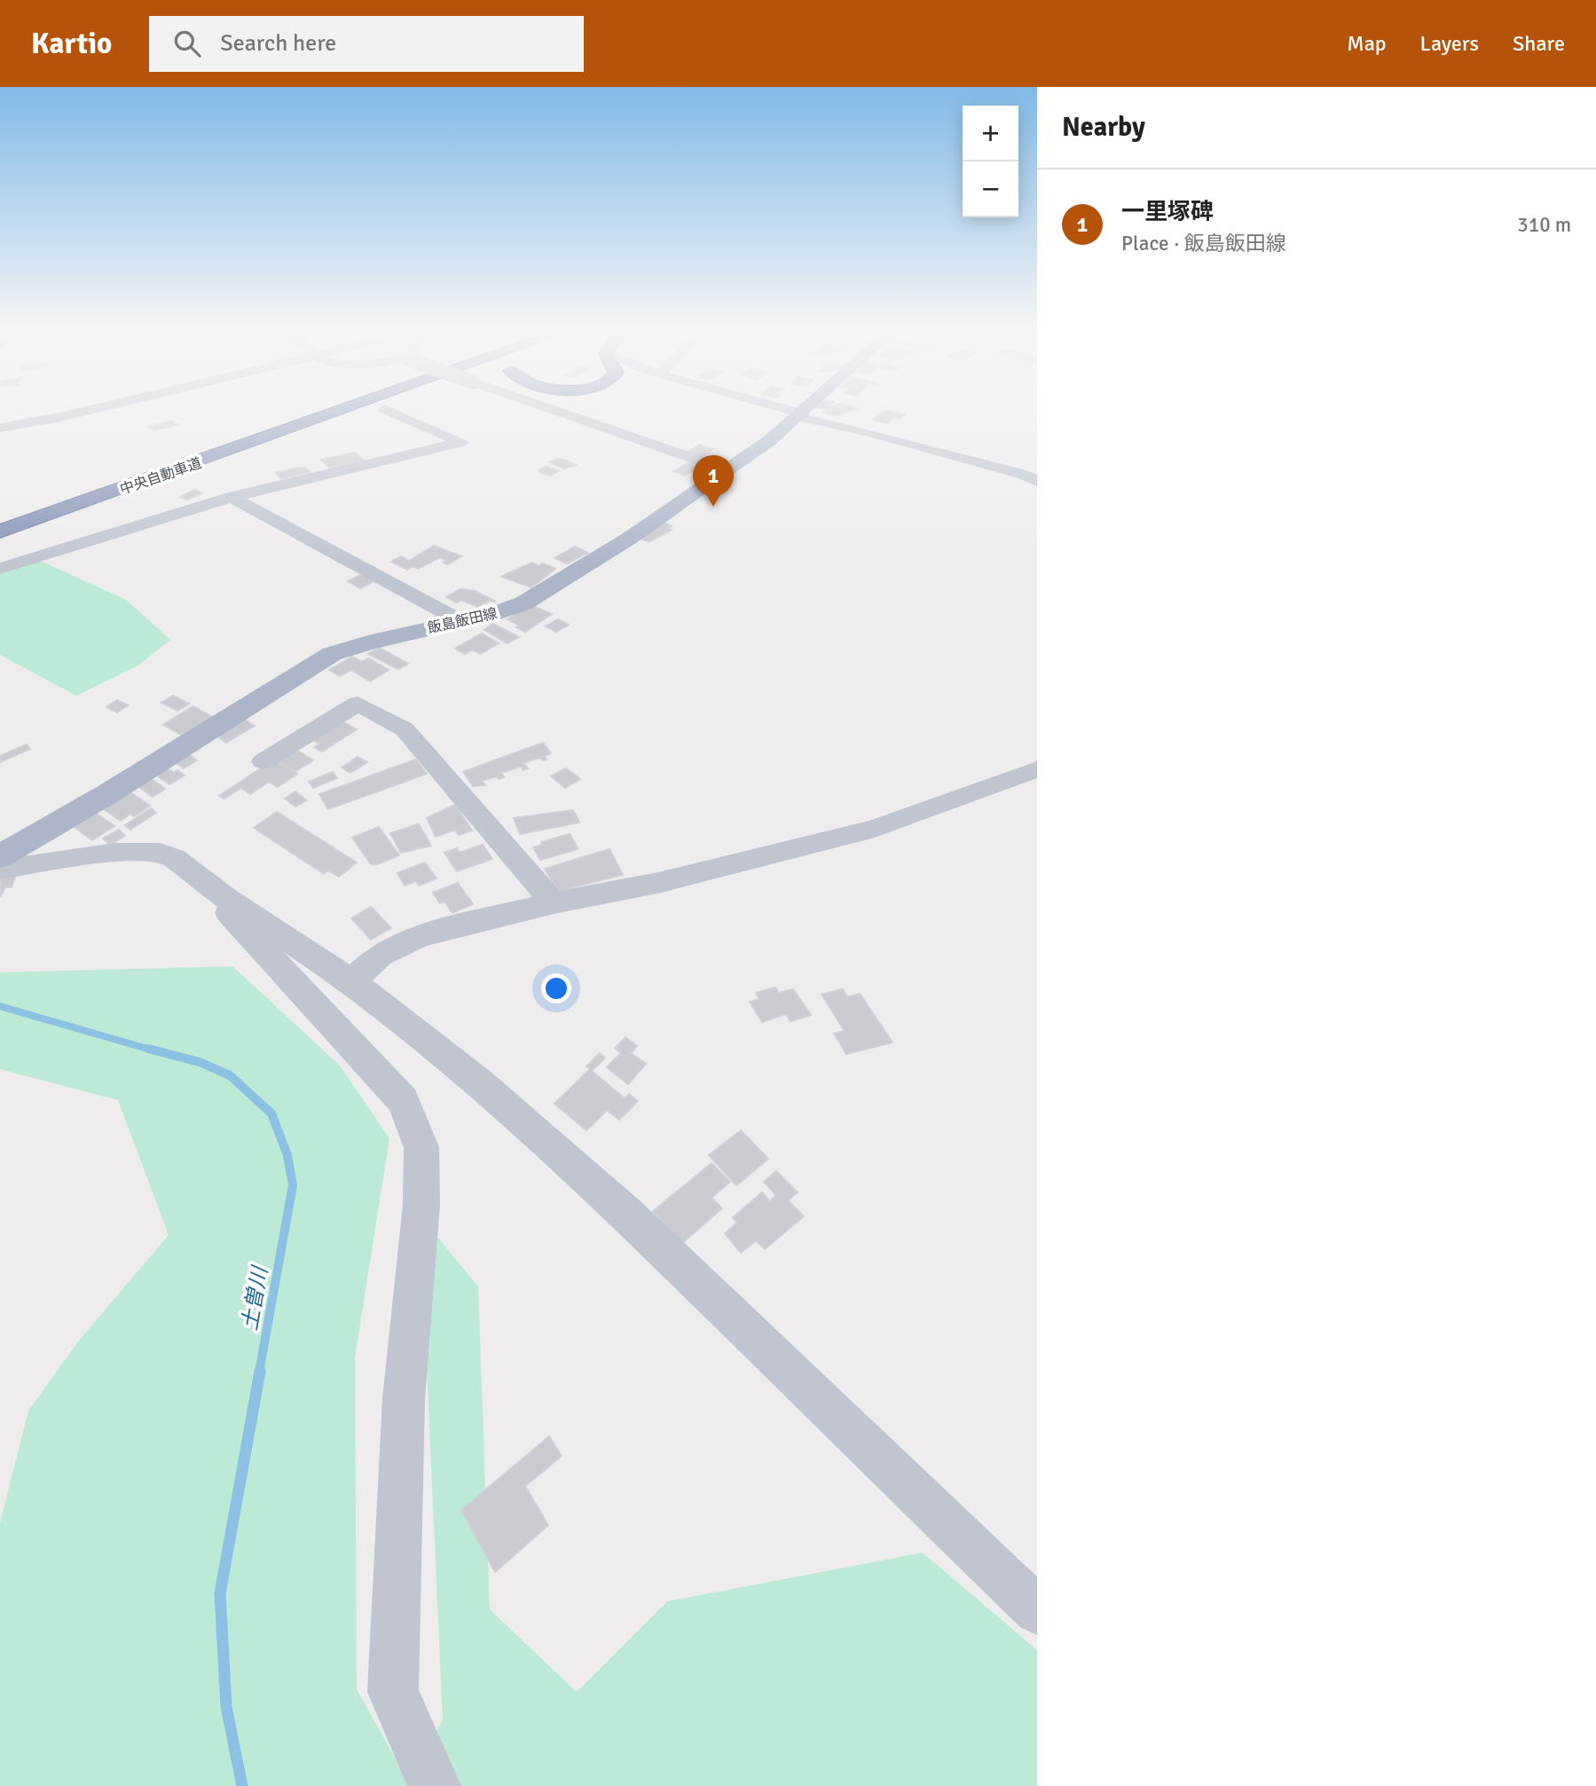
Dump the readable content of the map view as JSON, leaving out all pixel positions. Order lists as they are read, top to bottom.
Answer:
{
  "streets": {
    "highway": ["中央自動車道"],
    "main road": ["飯島飯田線"]
  },
  "water": ["土曽川"],
  "page": {
    "header": "Kartio",
    "search": "Search here",
    "nav": ["Map", "Layers", "Share"],
    "heading": "Nearby",
    "map_buttons": ["+", "−"],
    "list": [
      {
        "mark": "1",
        "name": "一里塚碑",
        "note": "Place · 飯島飯田線",
        "value": "310 m"
      }
    ],
    "pins": "1"
  }
}
